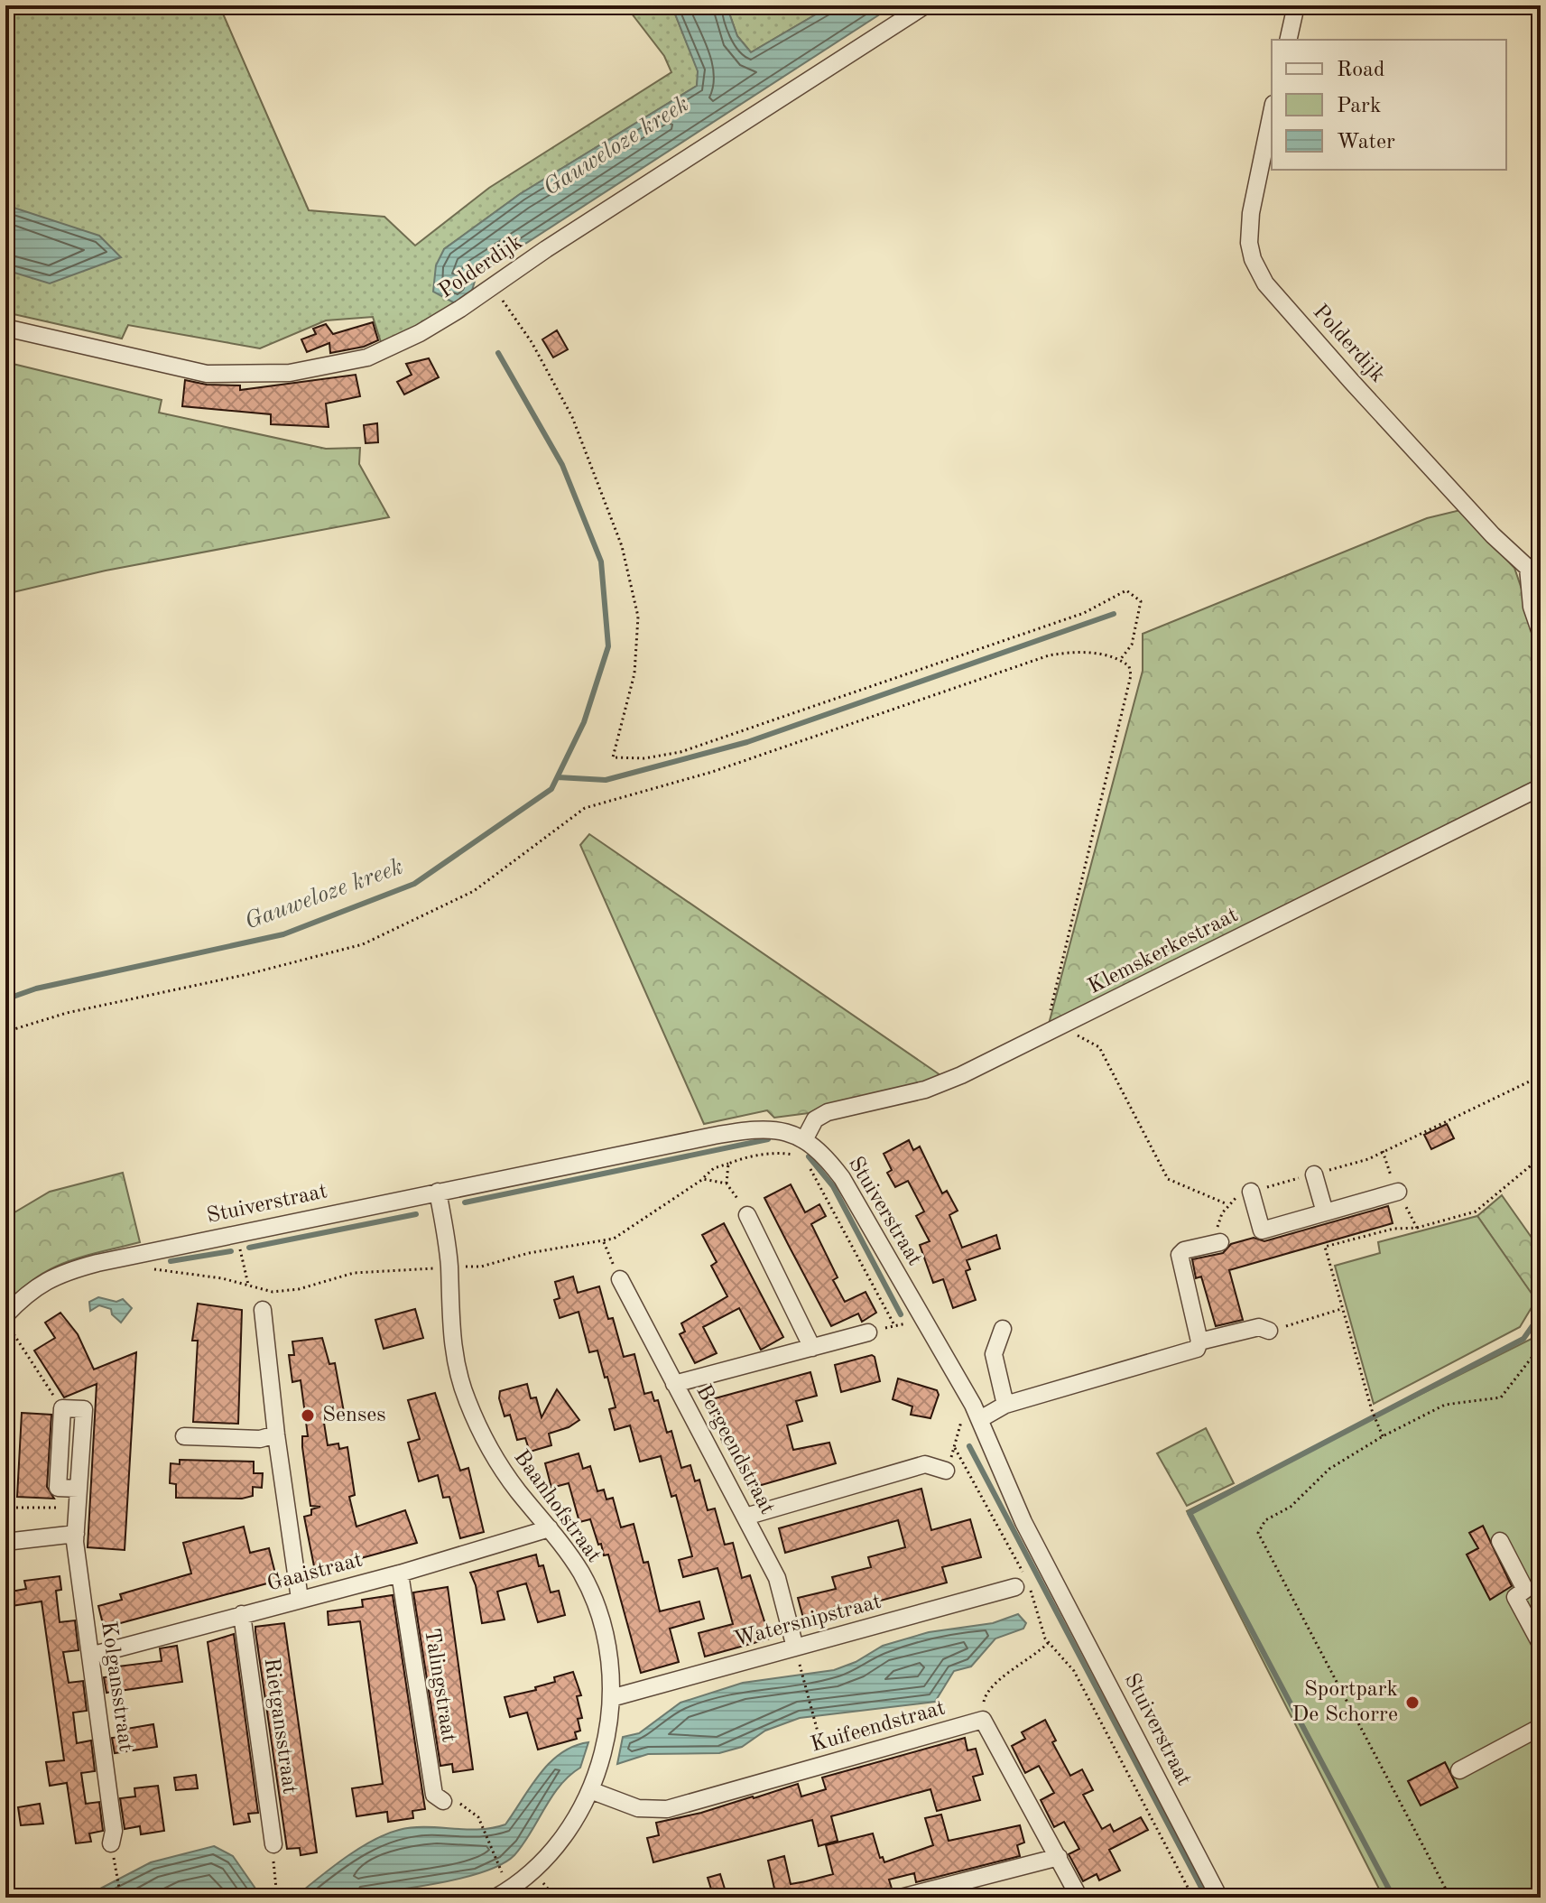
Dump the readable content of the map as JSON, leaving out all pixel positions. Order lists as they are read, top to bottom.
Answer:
{
  "streets": {
    "street": [
      "Polderdijk",
      "Klemskerkestraat",
      "Stuiverstraat",
      "Bergeendstraat",
      "Baanhofstraat",
      "Gaaistraat",
      "Watersnipstraat",
      "Talingstraat",
      "Kolgansstraat",
      "Rietgansstraat",
      "Kuifeendstraat"
    ]
  },
  "crossings": [
    ["Klemskerkestraat", "Stuiverstraat"],
    ["Stuiverstraat", "Baanhofstraat"],
    ["Bergeendstraat", "Watersnipstraat"],
    ["Baanhofstraat", "Gaaistraat"],
    ["Baanhofstraat", "Watersnipstraat"],
    ["Baanhofstraat", "Kuifeendstraat"],
    ["Gaaistraat", "Talingstraat"],
    ["Gaaistraat", "Kolgansstraat"],
    ["Gaaistraat", "Rietgansstraat"]
  ],
  "water": ["Gauweloze kreek"],
  "places": ["Senses", "Sportpark De Schorre"],
  "legend": ["Road", "Park", "Water"]
}
